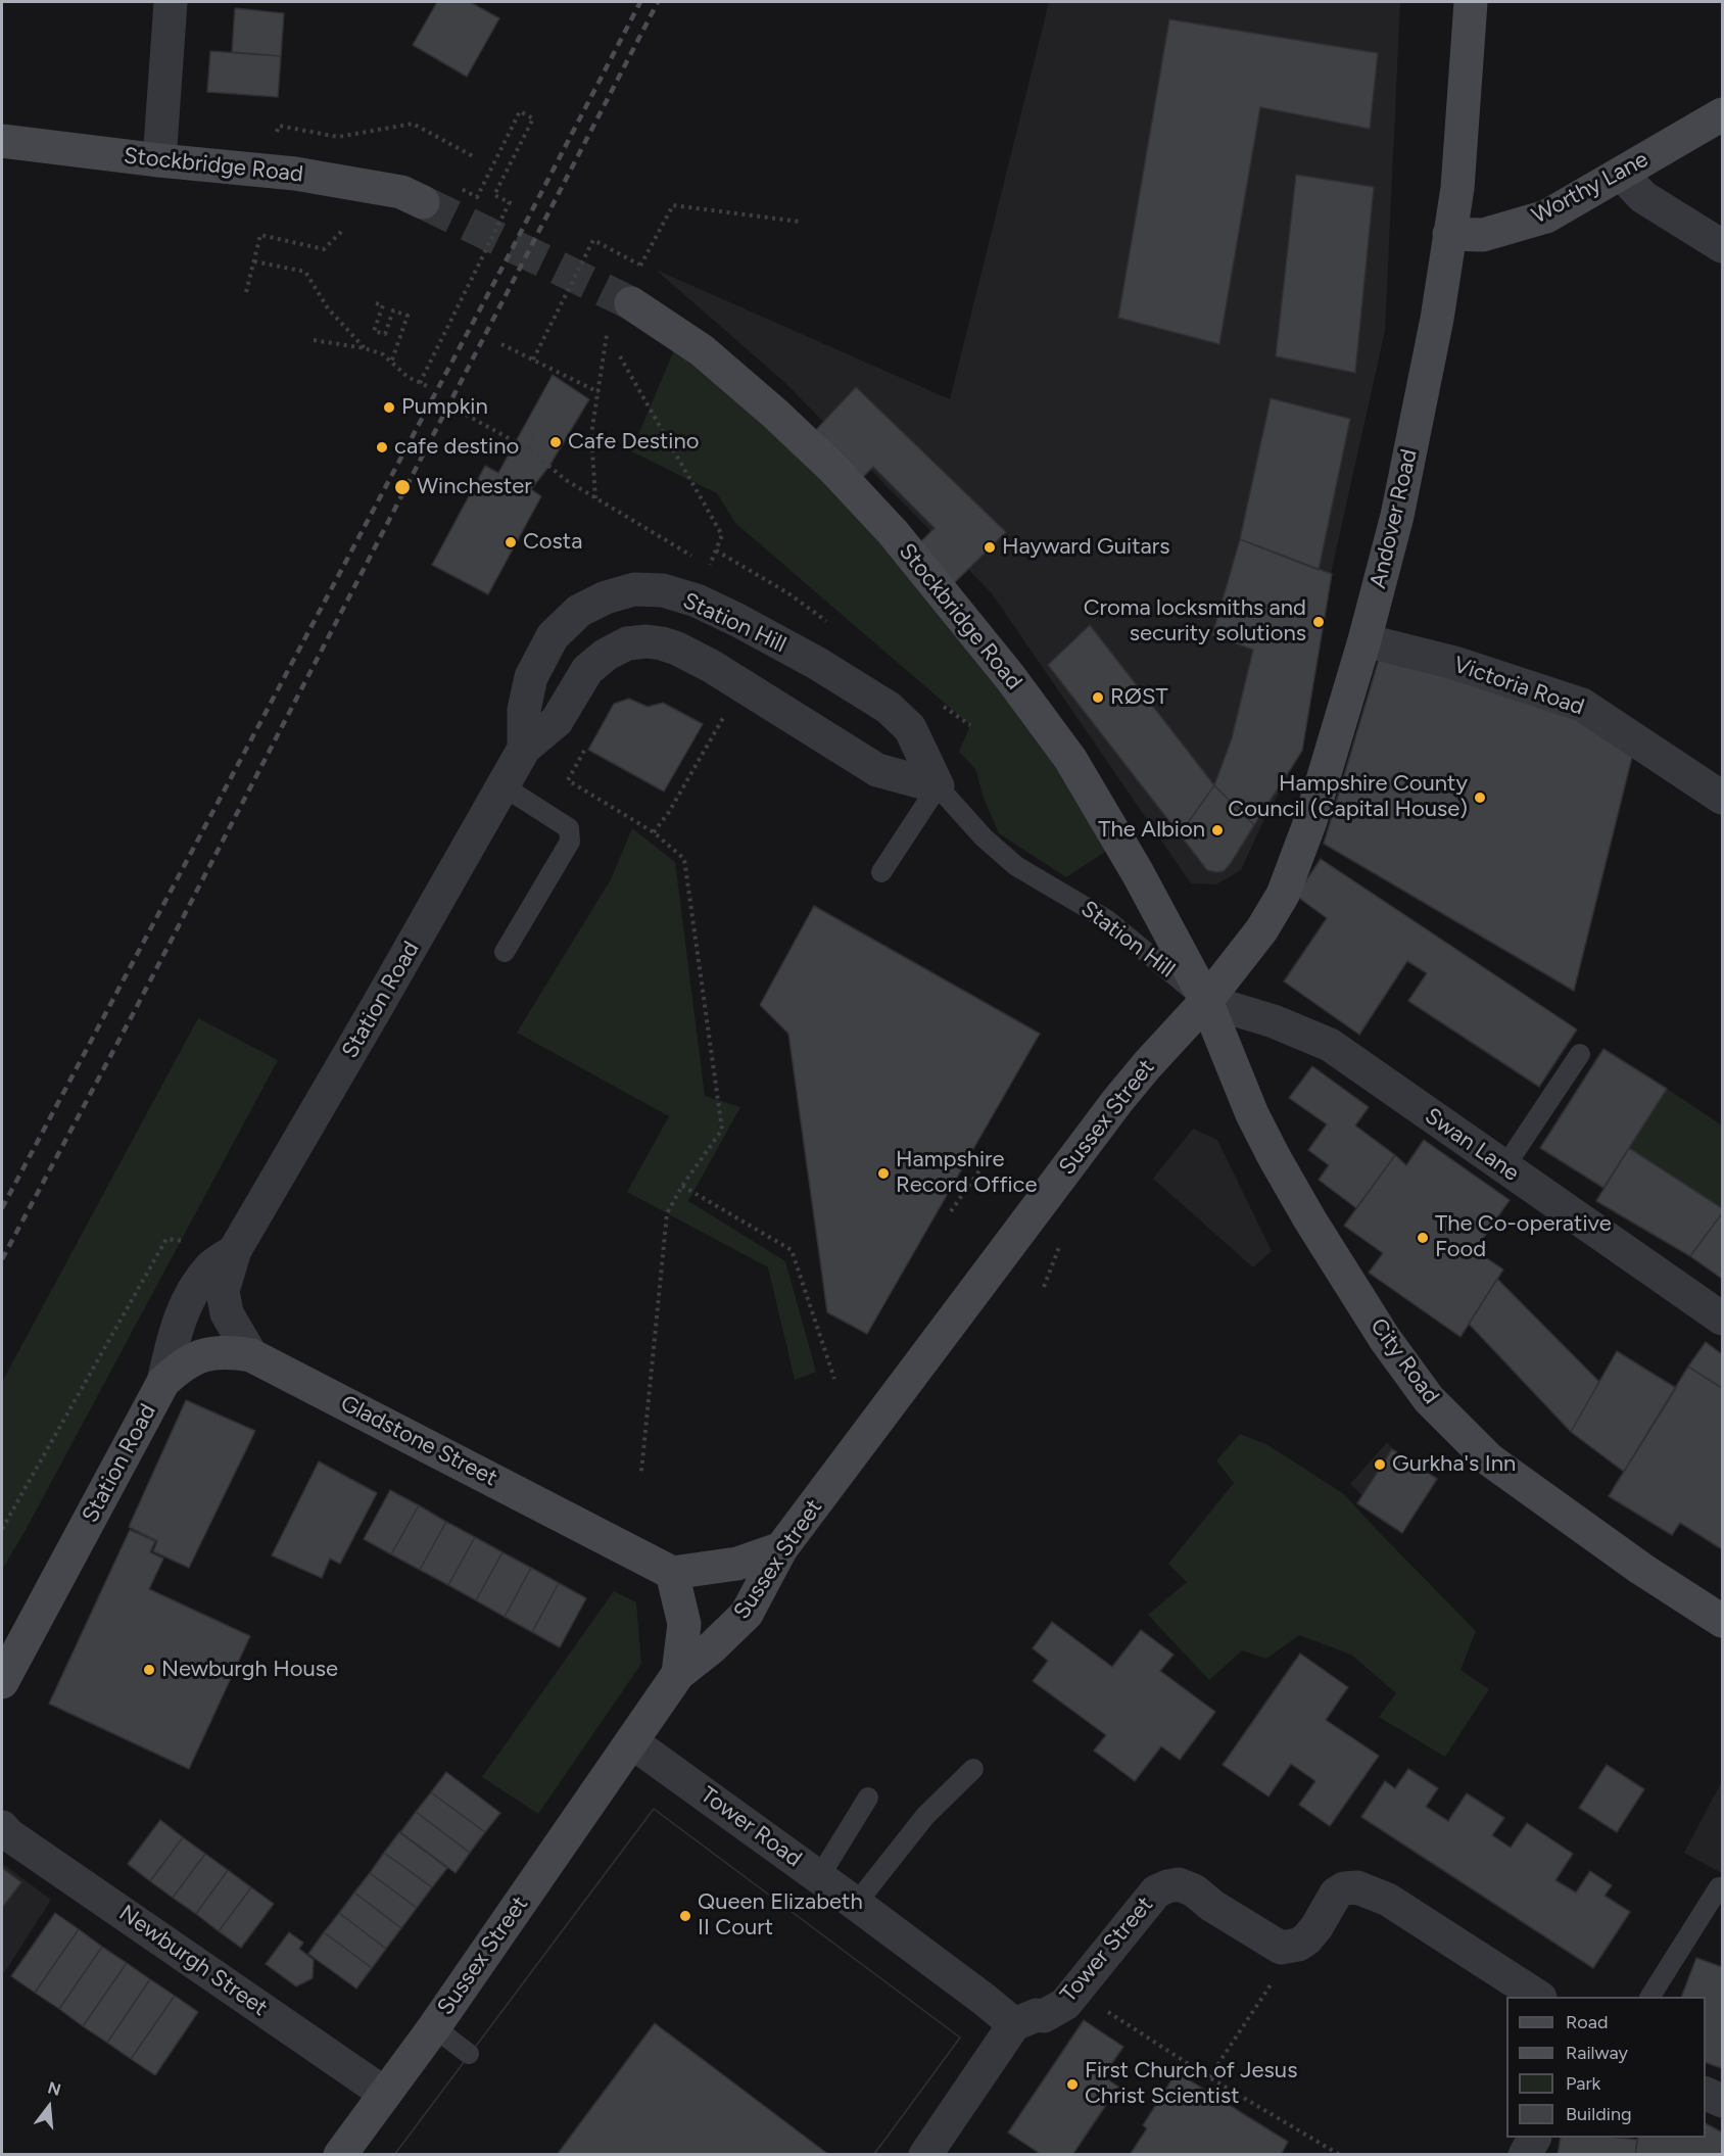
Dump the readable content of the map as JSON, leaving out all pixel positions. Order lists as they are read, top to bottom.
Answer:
{
  "streets": {
    "main road": [
      "Stockbridge Road",
      "Worthy Lane",
      "Andover Road",
      "Station Road",
      "Sussex Street",
      "City Road",
      "Gladstone Street"
    ],
    "street": [
      "Station Hill",
      "Victoria Road",
      "Swan Lane",
      "Tower Road",
      "Tower Street",
      "Newburgh Street"
    ]
  },
  "crossings": [
    ["Stockbridge Road", "Andover Road"],
    ["Stockbridge Road", "Station Hill"],
    ["Stockbridge Road", "Sussex Street"],
    ["Stockbridge Road", "Swan Lane"],
    ["Stockbridge Road", "City Road"],
    ["Worthy Lane", "Andover Road"],
    ["Andover Road", "Station Hill"],
    ["Andover Road", "Victoria Road"],
    ["Andover Road", "Sussex Street"],
    ["Andover Road", "Swan Lane"],
    ["Andover Road", "City Road"],
    ["Station Hill", "Station Road"],
    ["Station Hill", "Sussex Street"],
    ["Station Hill", "Swan Lane"],
    ["Station Hill", "City Road"],
    ["Station Road", "Gladstone Street"],
    ["Sussex Street", "Swan Lane"],
    ["Sussex Street", "City Road"],
    ["Sussex Street", "Tower Road"],
    ["Sussex Street", "Newburgh Street"],
    ["Swan Lane", "City Road"],
    ["Tower Road", "Tower Street"]
  ],
  "places": [
    "Pumpkin",
    "Cafe Destino",
    "cafe destino",
    "Winchester",
    "Costa",
    "Hayward Guitars",
    "Croma locksmiths and security solutions",
    "RØST",
    "Hampshire County Council (Capital House)",
    "The Albion",
    "Hampshire Record Office",
    "The Co-operative Food",
    "Gurkha's Inn",
    "Newburgh House",
    "Queen Elizabeth II Court",
    "First Church of Jesus Christ Scientist"
  ],
  "legend": [
    "Road",
    "Railway",
    "Park",
    "Building"
  ],
  "north": "top"
}
